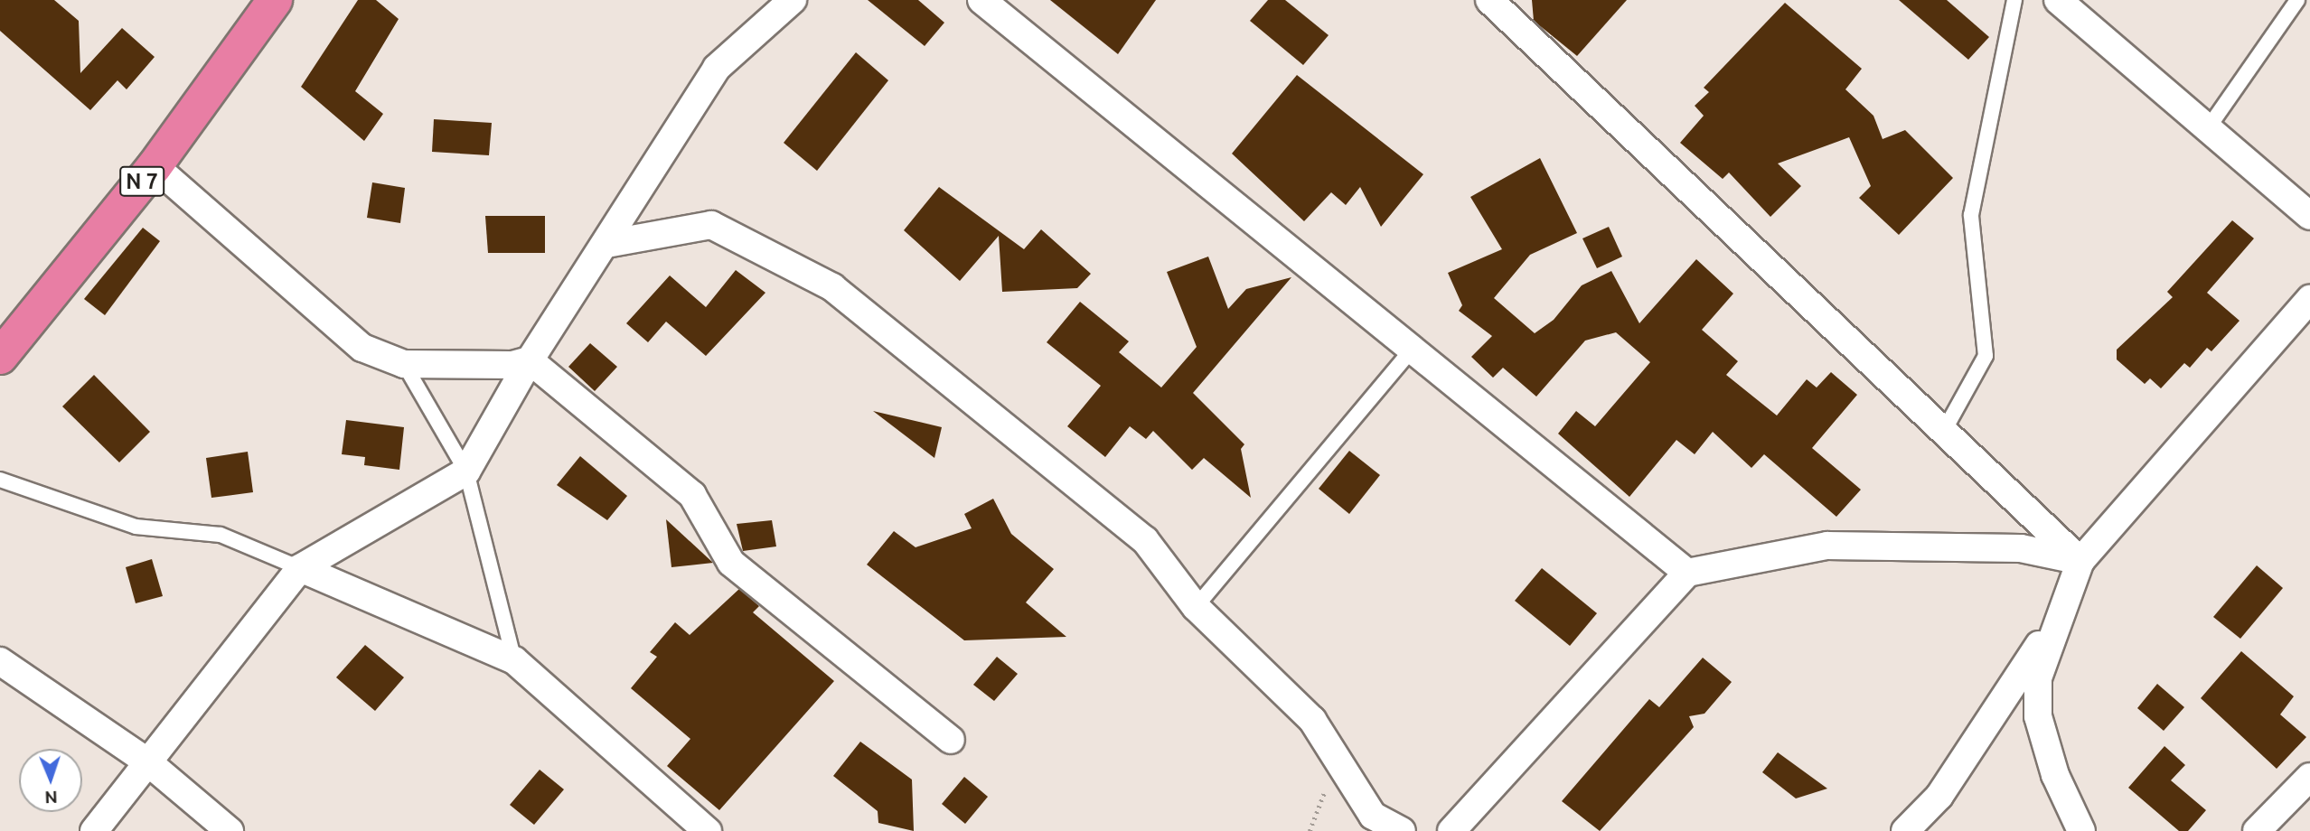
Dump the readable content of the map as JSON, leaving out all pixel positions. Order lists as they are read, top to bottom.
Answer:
{
  "streets": {
    "highway": ["N 7"]
  },
  "north": "bottom"
}
